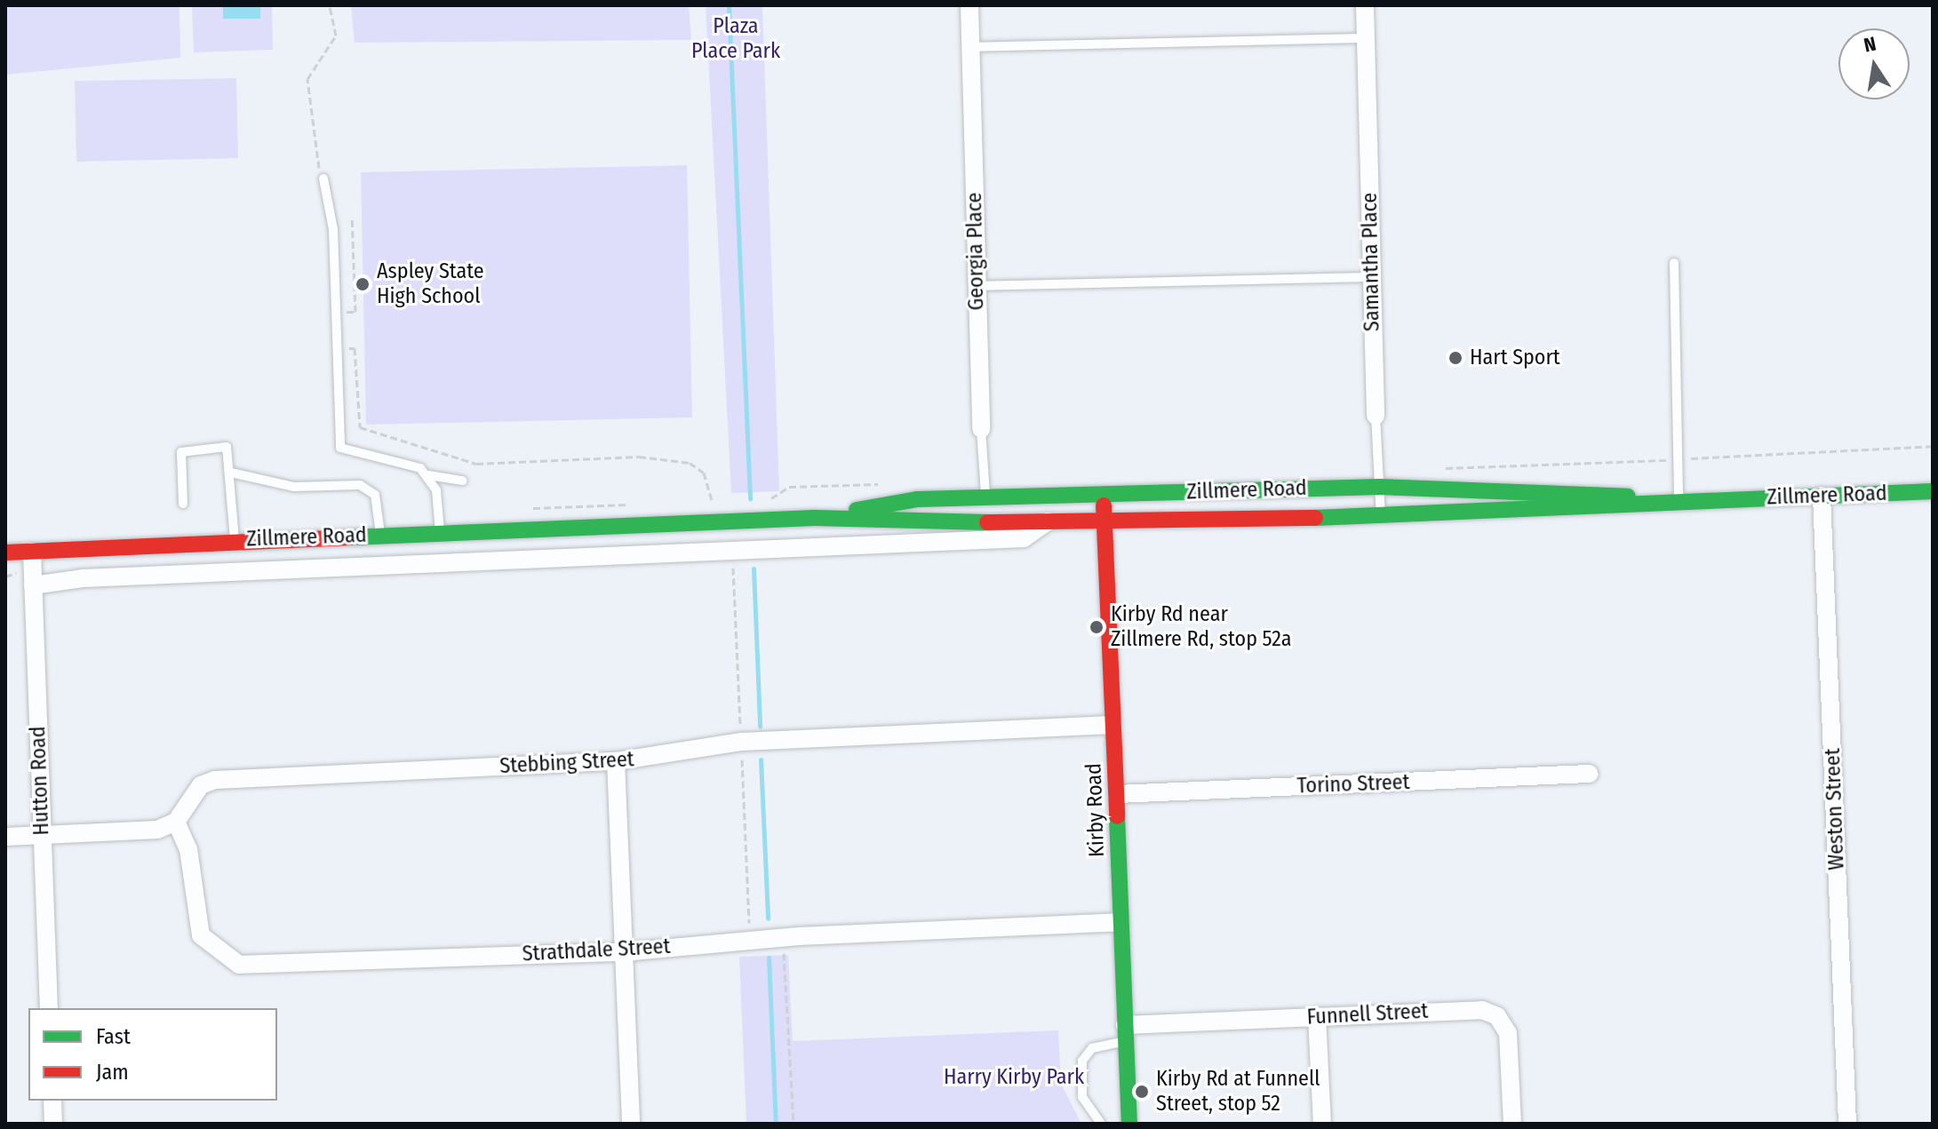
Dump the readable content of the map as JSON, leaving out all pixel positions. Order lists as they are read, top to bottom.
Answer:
{
  "streets": {
    "main road": ["Zillmere Road", "Kirby Road"],
    "street": [
      "Georgia Place",
      "Samantha Place",
      "Stebbing Street",
      "Hutton Road",
      "Torino Street",
      "Weston Street",
      "Strathdale Street",
      "Funnell Street"
    ]
  },
  "crossings": [
    ["Georgia Place", "Zillmere Road"],
    ["Samantha Place", "Zillmere Road"],
    ["Zillmere Road", "Hutton Road"],
    ["Zillmere Road", "Weston Street"],
    ["Zillmere Road", "Kirby Road"],
    ["Stebbing Street", "Kirby Road"],
    ["Stebbing Street", "Strathdale Street"],
    ["Torino Street", "Kirby Road"],
    ["Kirby Road", "Strathdale Street"],
    ["Kirby Road", "Funnell Street"]
  ],
  "parks": ["Plaza Place Park", "Harry Kirby Park"],
  "places": [
    "Aspley State High School",
    "Hart Sport",
    "Kirby Rd near Zillmere Rd, stop 52a",
    "Kirby Rd at Funnell Street, stop 52"
  ],
  "legend": ["Fast", "Jam"],
  "north": "top"
}
